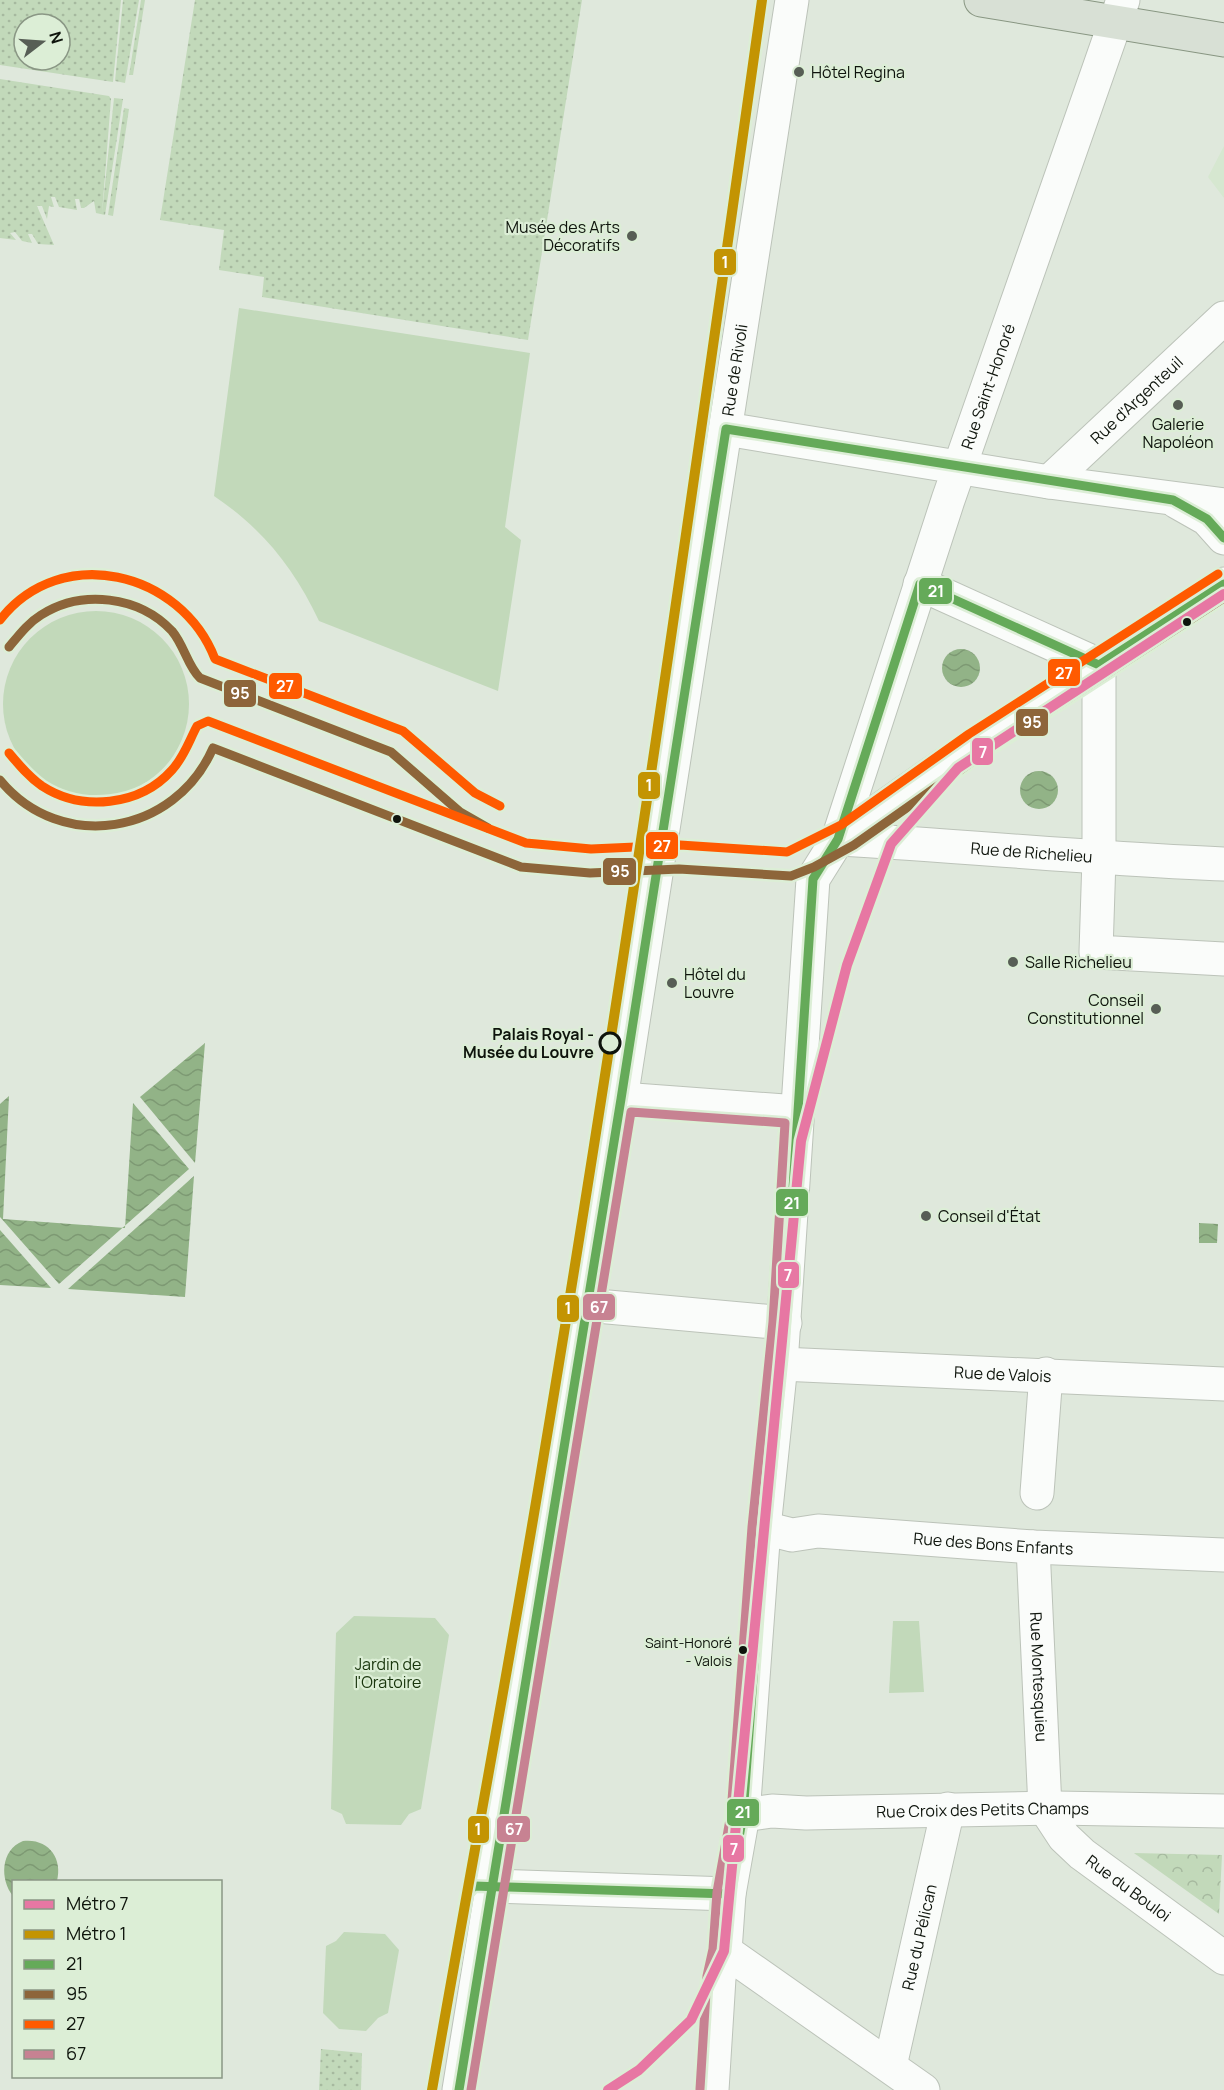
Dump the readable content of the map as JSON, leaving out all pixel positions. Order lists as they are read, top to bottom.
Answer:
{
  "streets": {
    "street": [
      "Rue de Rivoli",
      "Rue Saint-Honoré",
      "Rue d'Argenteuil",
      "Rue de Richelieu",
      "Rue de Valois",
      "Rue des Bons Enfants",
      "Rue Montesquieu",
      "Rue Croix des Petits Champs",
      "Rue du Bouloi",
      "Rue du Pélican"
    ]
  },
  "crossings": [
    ["Rue Saint-Honoré", "Rue de Richelieu"],
    ["Rue Saint-Honoré", "Rue de Valois"],
    ["Rue Saint-Honoré", "Rue des Bons Enfants"],
    ["Rue Saint-Honoré", "Rue Croix des Petits Champs"],
    ["Rue des Bons Enfants", "Rue Montesquieu"],
    ["Rue Montesquieu", "Rue Croix des Petits Champs"],
    ["Rue Montesquieu", "Rue du Bouloi"],
    ["Rue Croix des Petits Champs", "Rue du Bouloi"],
    ["Rue Croix des Petits Champs", "Rue du Pélican"]
  ],
  "parks": ["Jardin de l'Oratoire"],
  "places": [
    "Hôtel Regina",
    "Musée des Arts Décoratifs",
    "Galerie Napoléon",
    "Salle Richelieu",
    "Hôtel du Louvre",
    "Conseil Constitutionnel",
    "Palais Royal - Musée du Louvre",
    "Conseil d'État",
    "Saint-Honoré - Valois"
  ],
  "lines": [
    "metro line 1",
    "transit line 21",
    "transit line 27",
    "metro line 7",
    "transit line 95",
    "transit line 67"
  ],
  "legend": [
    "Métro 7",
    "Métro 1",
    "21",
    "95",
    "27",
    "67"
  ],
  "north": "right"
}
